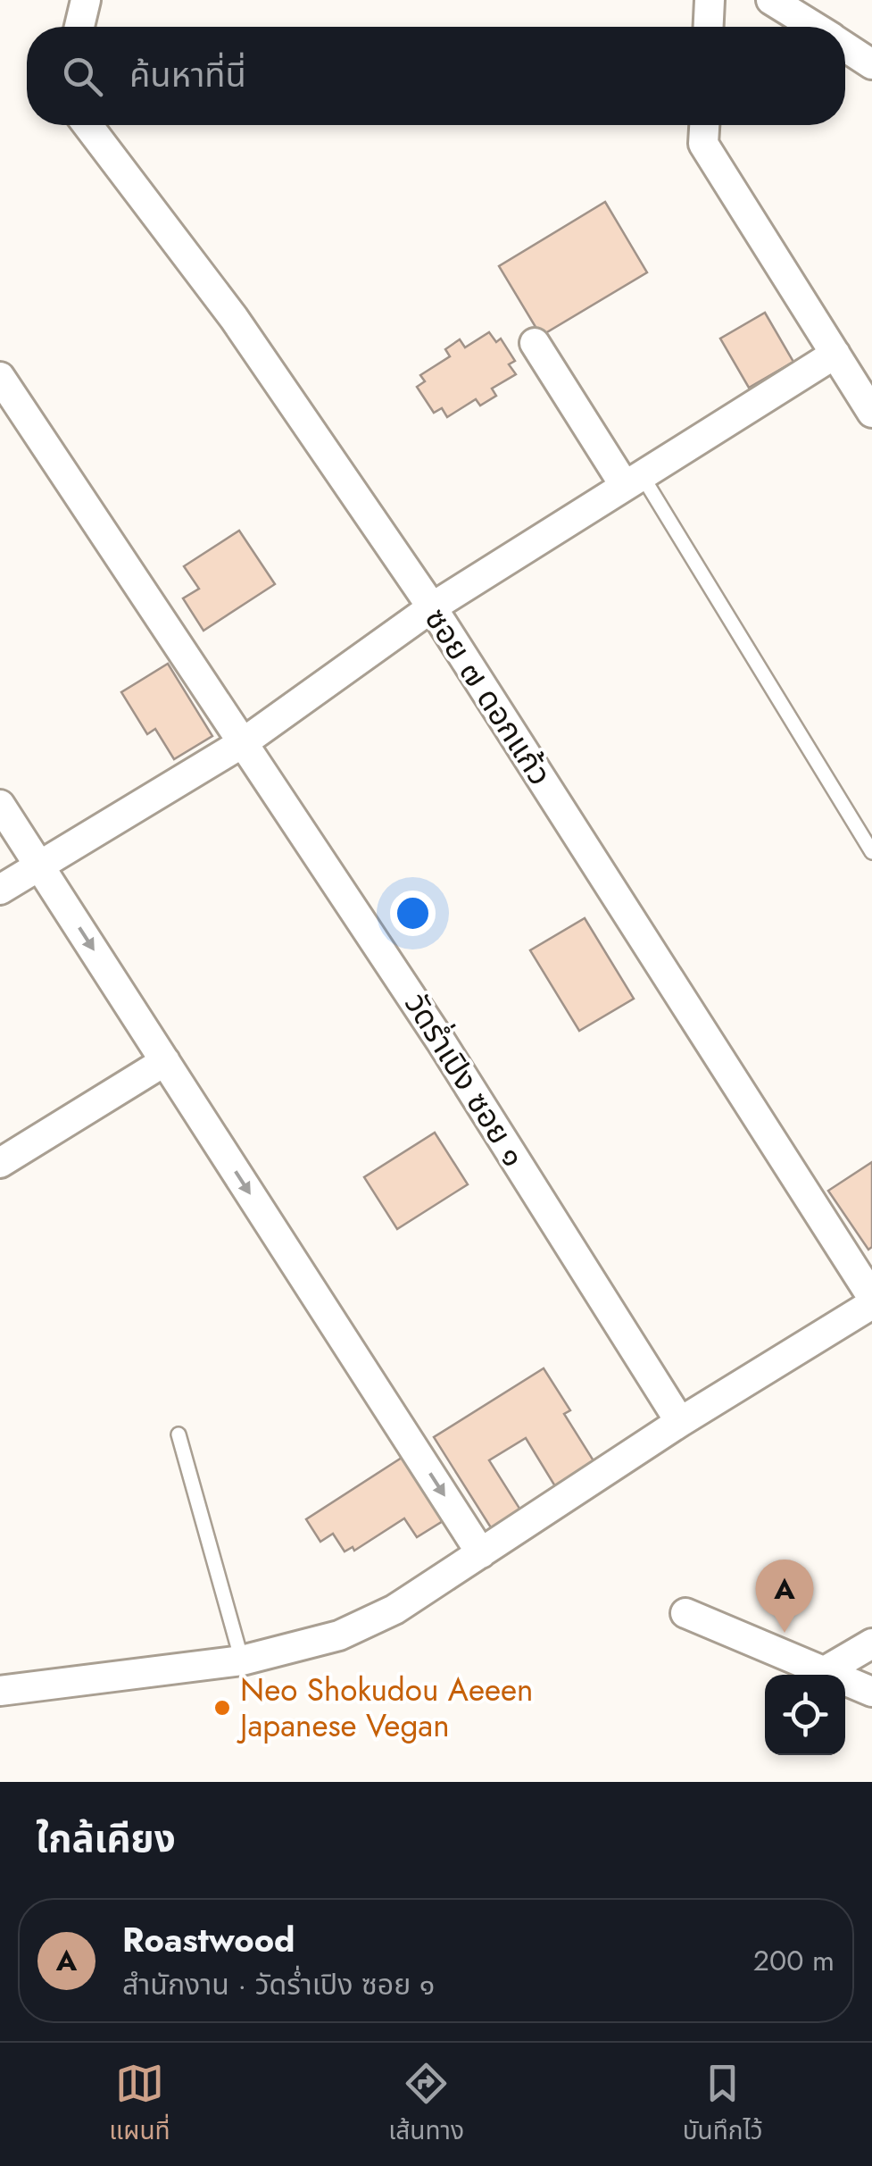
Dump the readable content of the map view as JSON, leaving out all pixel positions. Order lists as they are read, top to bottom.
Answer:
{
  "streets": {
    "street": ["ซอย ๗ ดอกแก้ว", "วัดร่ำเปิง ซอย ๑"]
  },
  "places": ["Neo Shokudou Aeeen Japanese Vegan"],
  "page": {
    "search": "ค้นหาที่นี่",
    "pins": "A",
    "heading": "ใกล้เคียง",
    "list": [
      {
        "mark": "A",
        "name": "Roastwood",
        "note": "สำนักงาน · วัดร่ำเปิง ซอย ๑",
        "value": "200 m"
      }
    ],
    "nav": ["แผนที่", "เส้นทาง", "บันทึกไว้"]
  }
}
